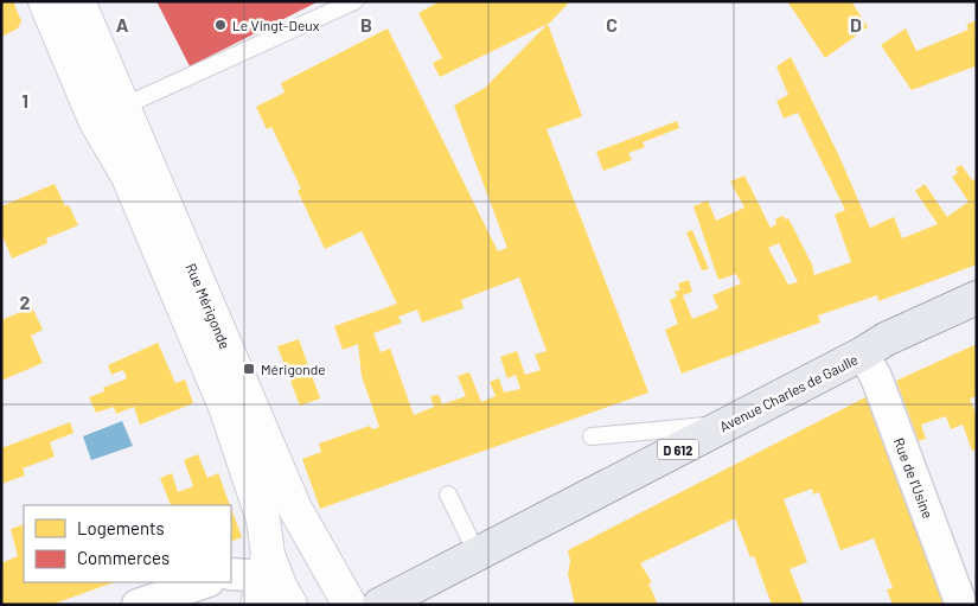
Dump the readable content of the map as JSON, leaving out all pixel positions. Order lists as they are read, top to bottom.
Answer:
{
  "streets": {
    "main road": ["Avenue Charles de Gaulle", "D 612"],
    "street": ["Rue Mérigonde", "Rue de l'Usine"]
  },
  "crossings": [
    ["Avenue Charles de Gaulle", "Rue de l'Usine"]
  ],
  "places": {
    "other": ["Le Vingt-Deux"],
    "transit": ["Mérigonde"]
  },
  "legend": ["Logements", "Commerces"],
  "grid": {
    "columns": [
      "A",
      "B",
      "C",
      "D"
    ],
    "rows": ["1", "2"]
  }
}
